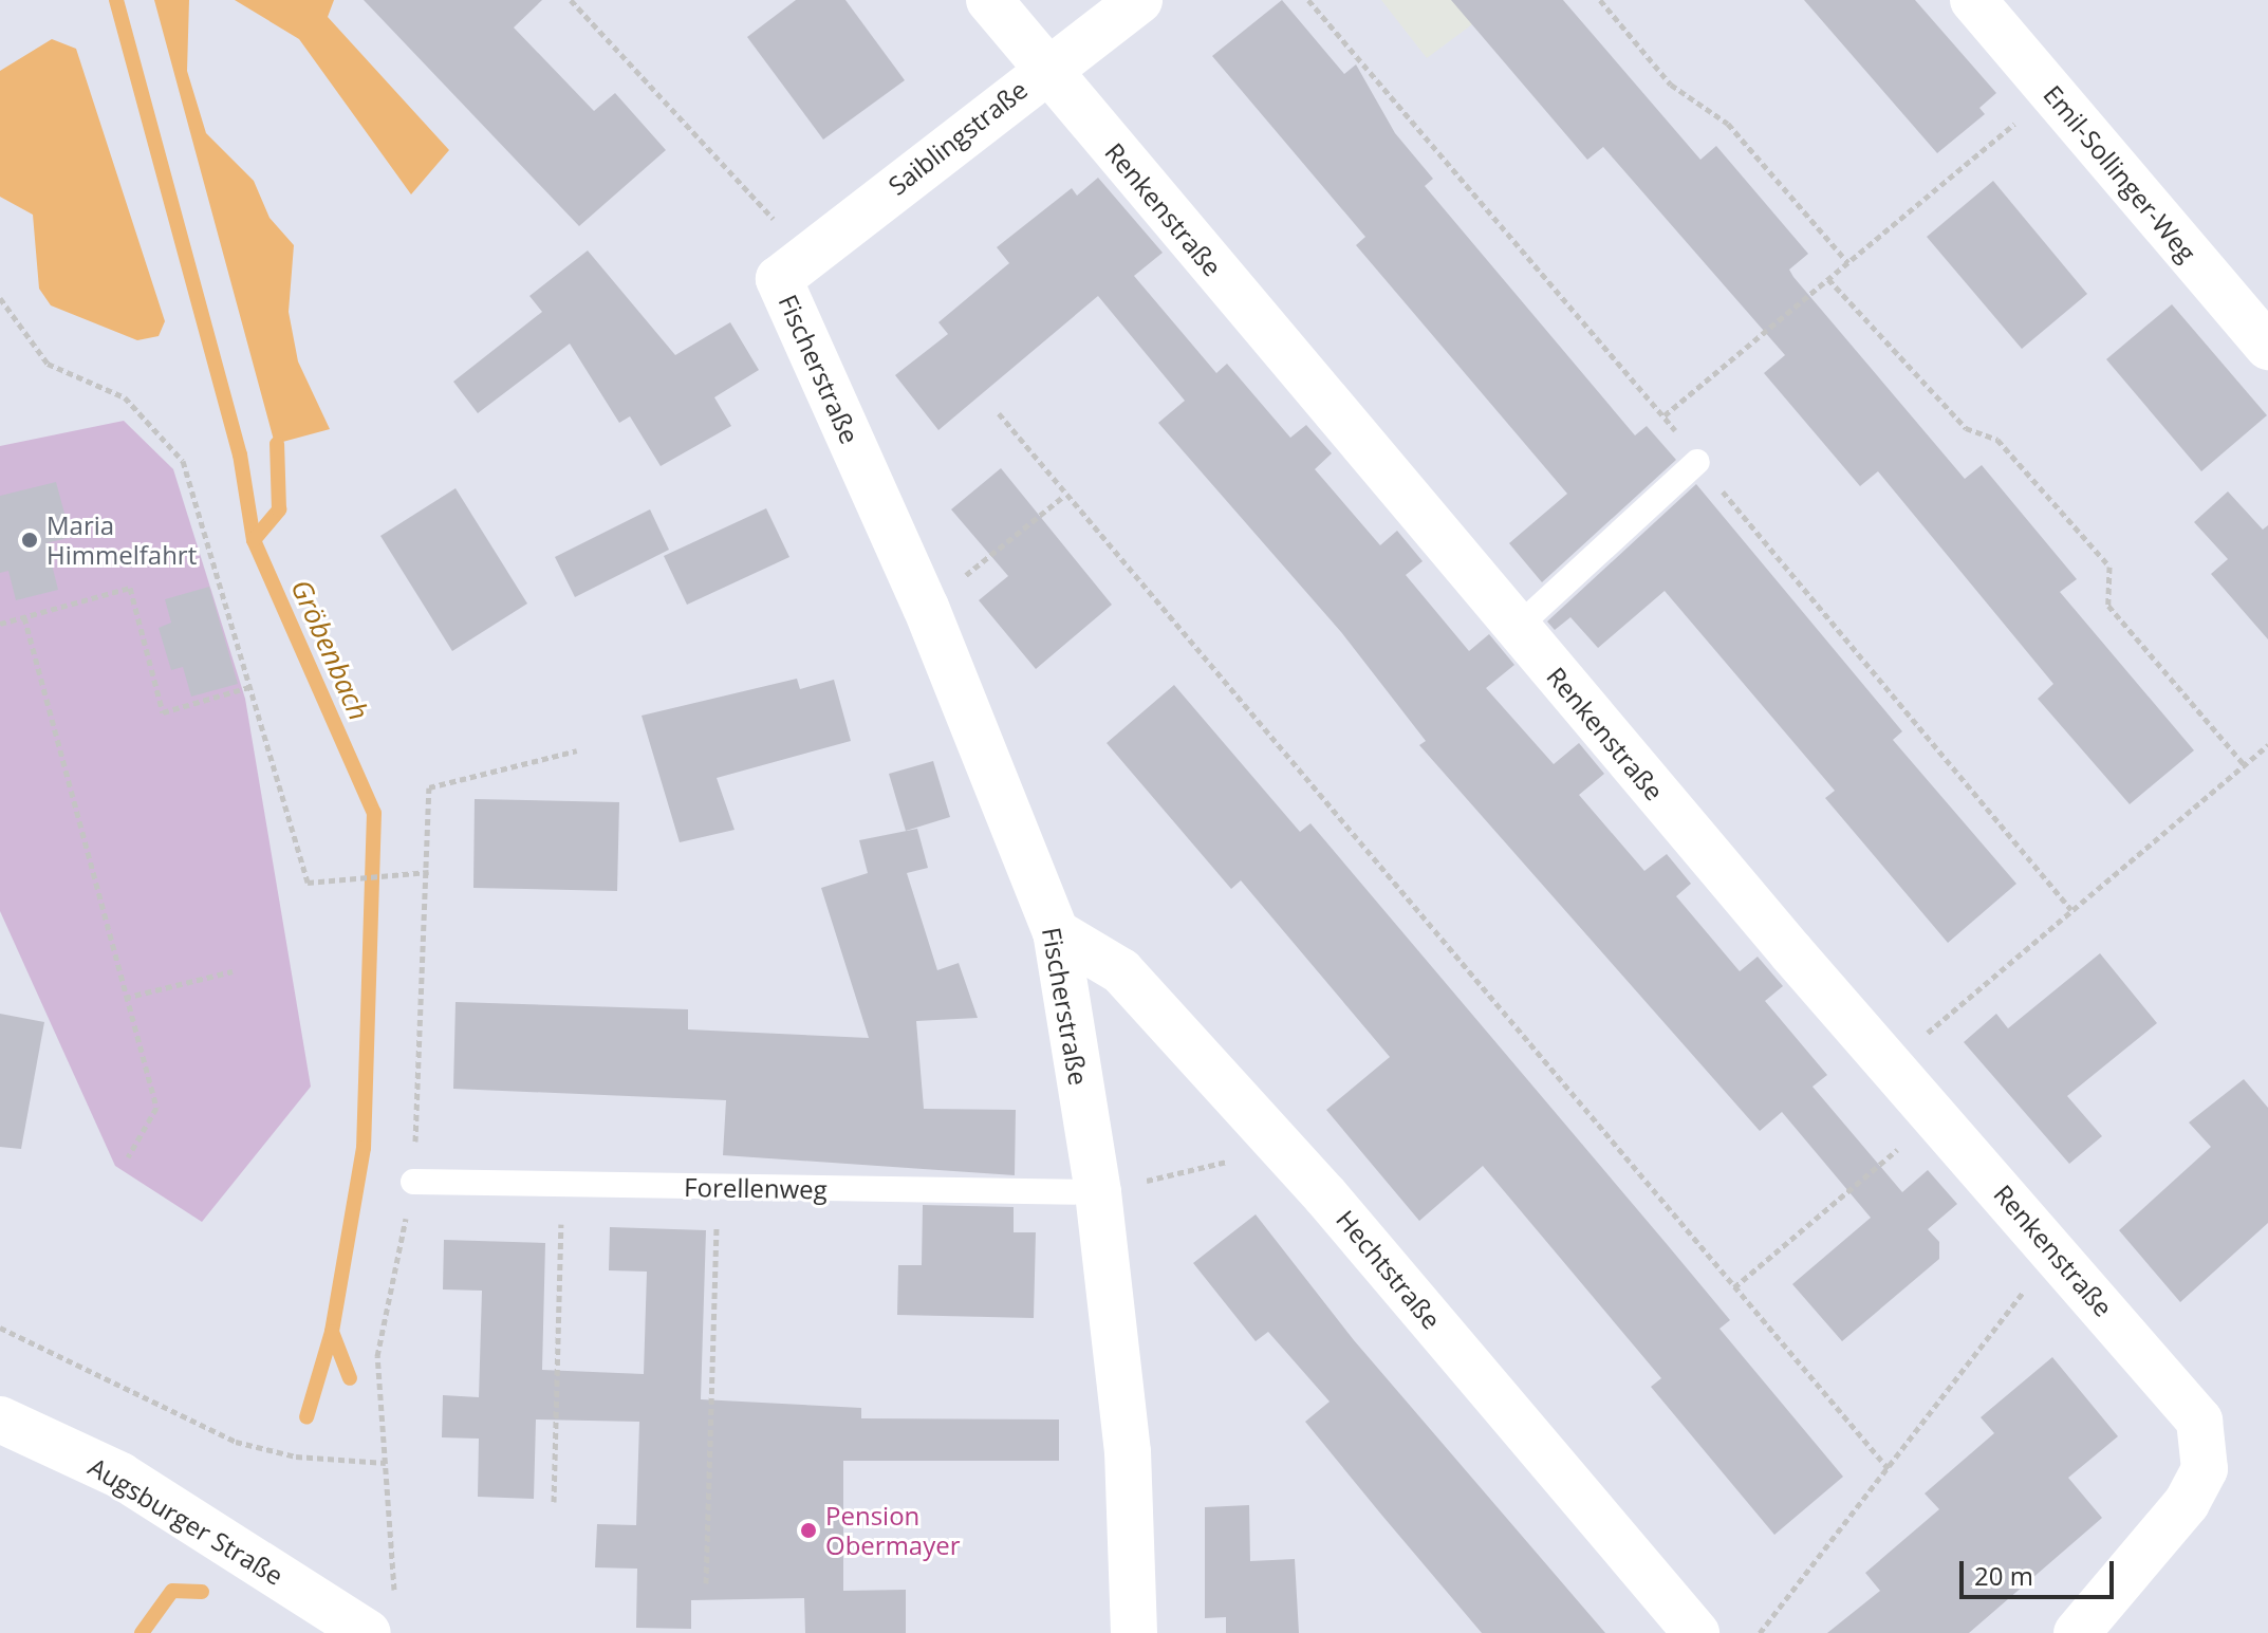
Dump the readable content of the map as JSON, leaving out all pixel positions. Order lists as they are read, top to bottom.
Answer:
{
  "streets": {
    "street": [
      "Saiblingstraße",
      "Emil-Sollinger-Weg",
      "Renkenstraße",
      "Fischerstraße",
      "Hechtstraße",
      "Augsburger Straße"
    ],
    "lane": ["Forellenweg"]
  },
  "crossings": [
    ["Saiblingstraße", "Renkenstraße"],
    ["Saiblingstraße", "Fischerstraße"],
    ["Fischerstraße", "Forellenweg"],
    ["Fischerstraße", "Hechtstraße"]
  ],
  "water": ["Gröbenbach"],
  "places": ["Maria Himmelfahrt", "Pension Obermayer"],
  "scale_bar": "20 m"
}
